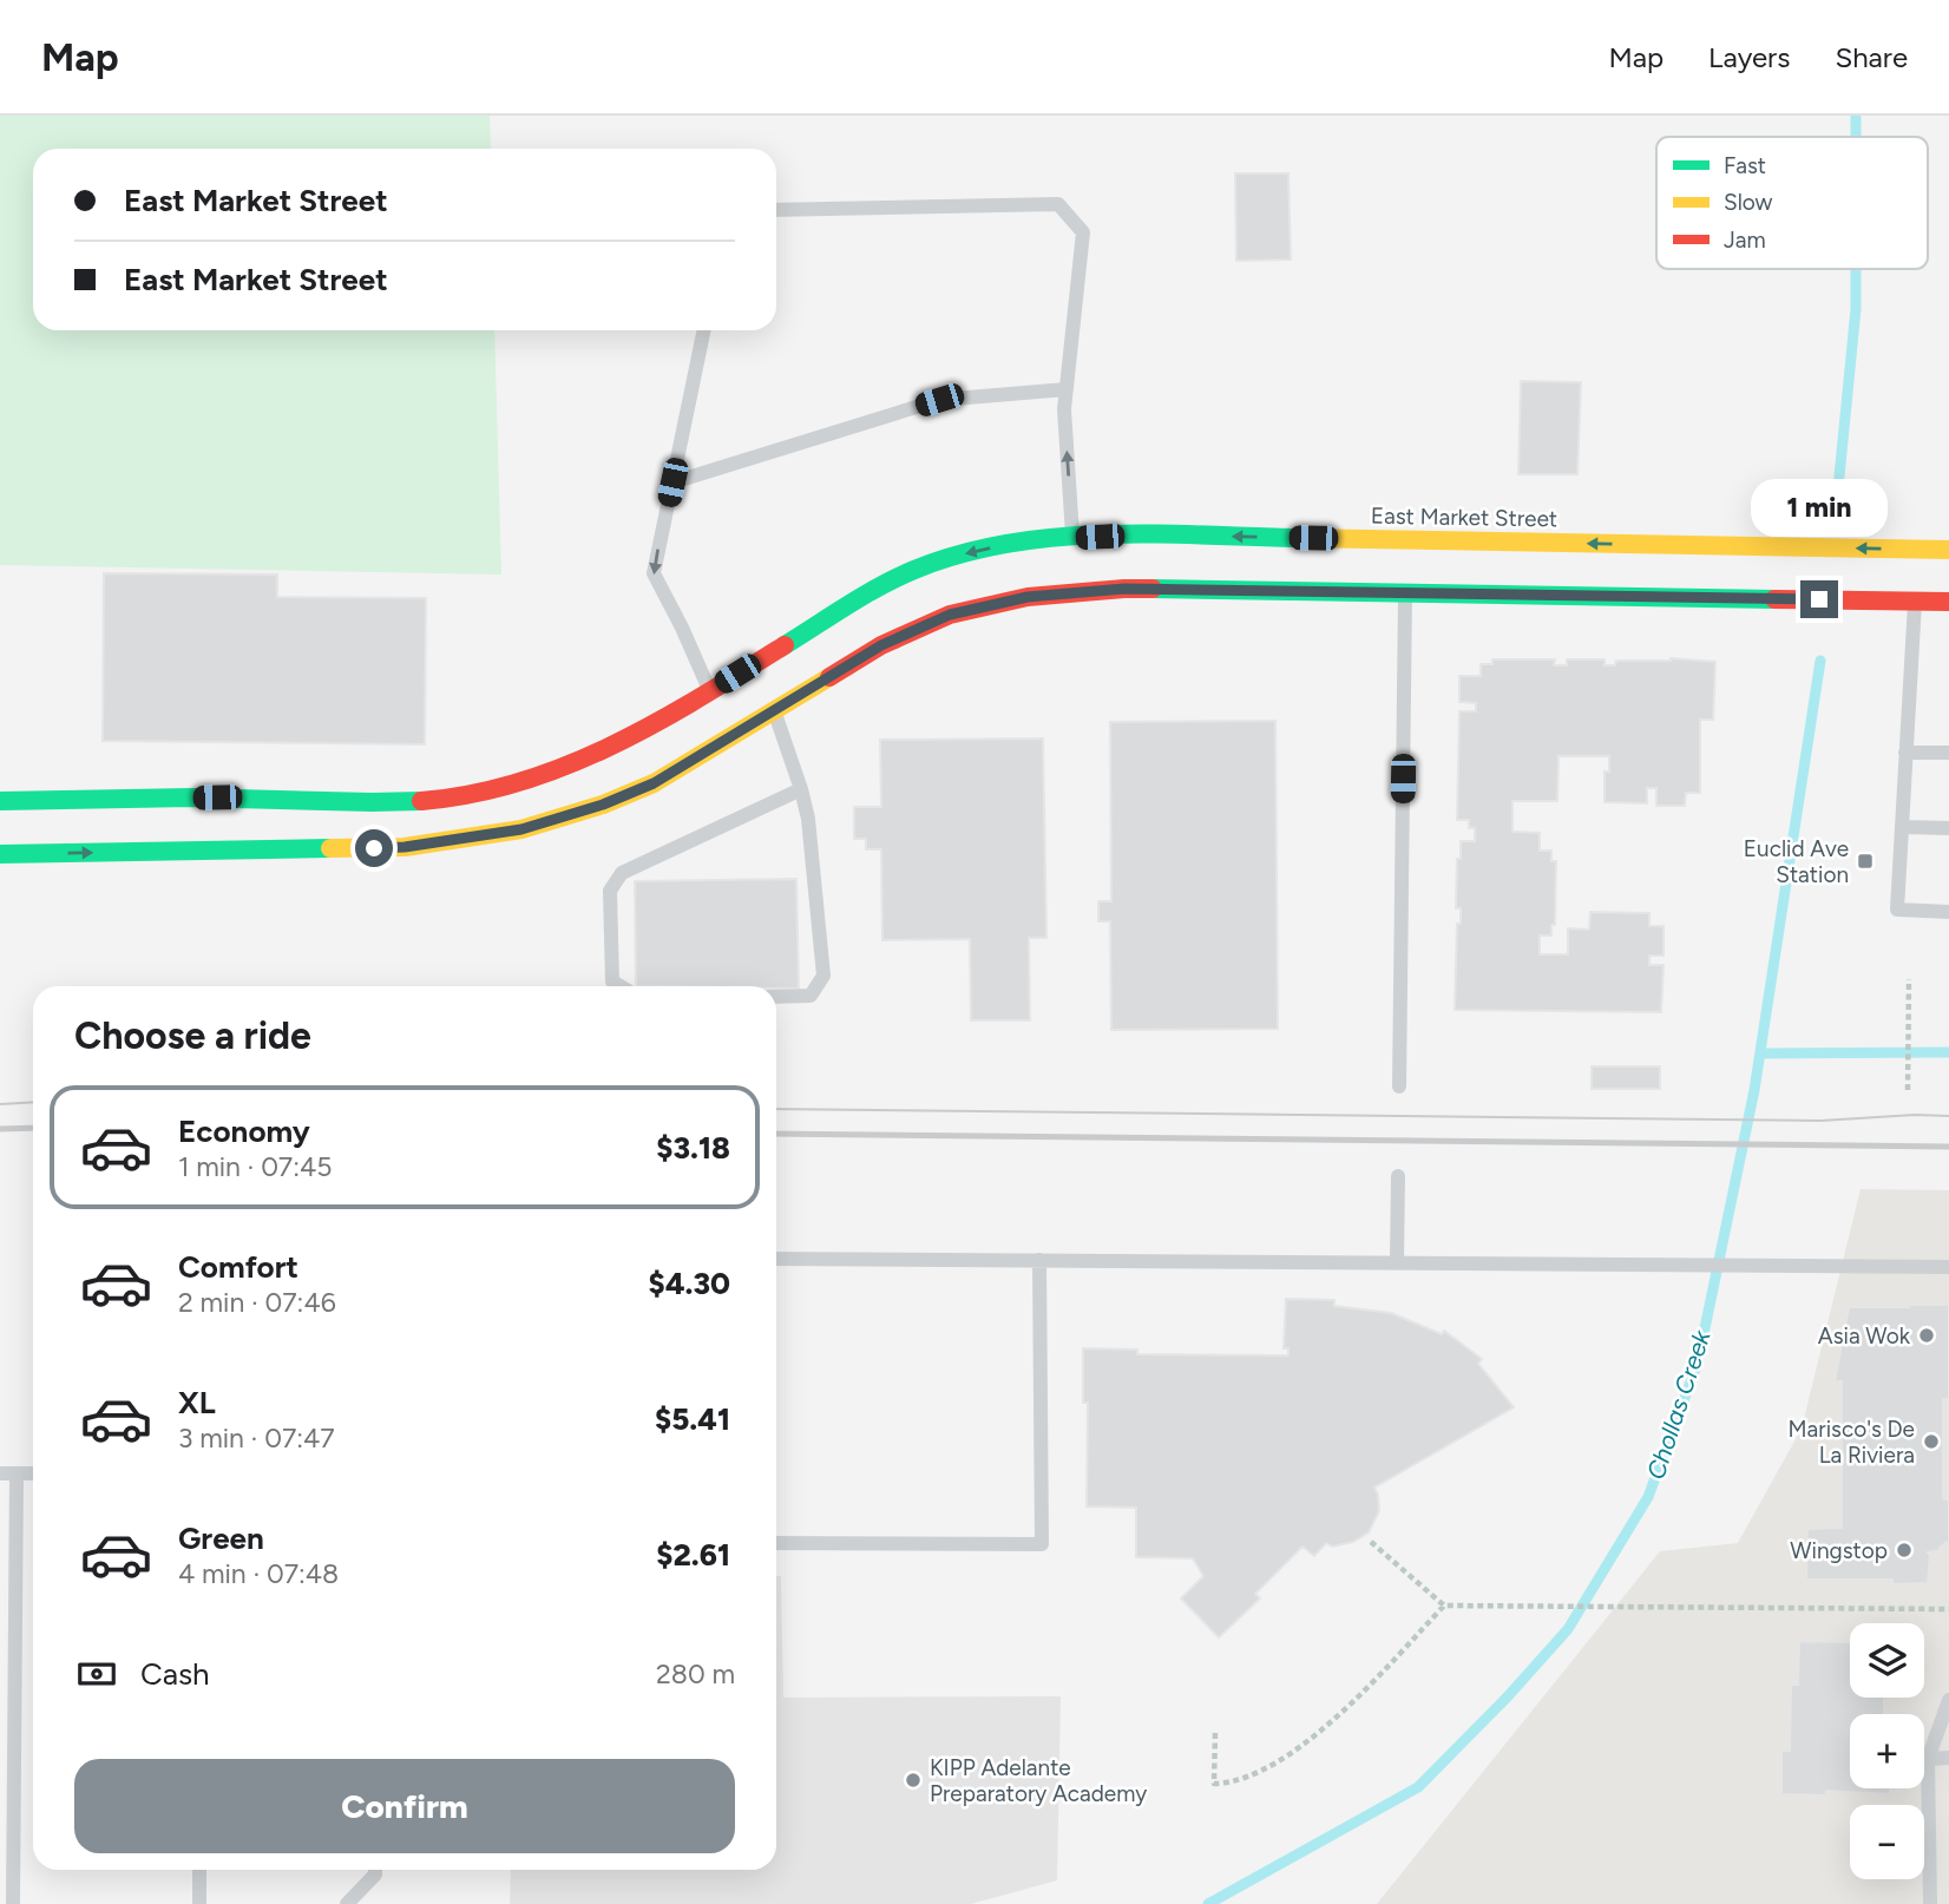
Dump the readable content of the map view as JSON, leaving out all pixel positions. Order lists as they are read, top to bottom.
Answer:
{
  "streets": {
    "main road": ["East Market Street"]
  },
  "water": ["Chollas Creek"],
  "places": {
    "transit": ["Euclid Ave Station"],
    "other": [
      "Asia Wok",
      "Marisco's De La Riviera",
      "Wingstop",
      "KIPP Adelante Preparatory Academy"
    ]
  },
  "legend": ["Fast", "Slow", "Jam"],
  "page": {
    "header": "Map",
    "nav": ["Map", "Layers", "Share"],
    "banner": ["East Market Street", "East Market Street"],
    "bubble": "1 min",
    "heading": "Choose a ride",
    "list": [
      {
        "name": "Economy",
        "note": "1 min · 07:45",
        "value": "$3.18"
      },
      {
        "name": "Comfort",
        "note": "2 min · 07:46",
        "value": "$4.30"
      },
      {
        "name": "XL",
        "note": "3 min · 07:47",
        "value": "$5.41"
      },
      {
        "name": "Green",
        "note": "4 min · 07:48",
        "value": "$2.61"
      }
    ],
    "map_buttons": ["+", "−"],
    "pay": ["Cash", "280 m"],
    "buttons": "Confirm"
  }
}
